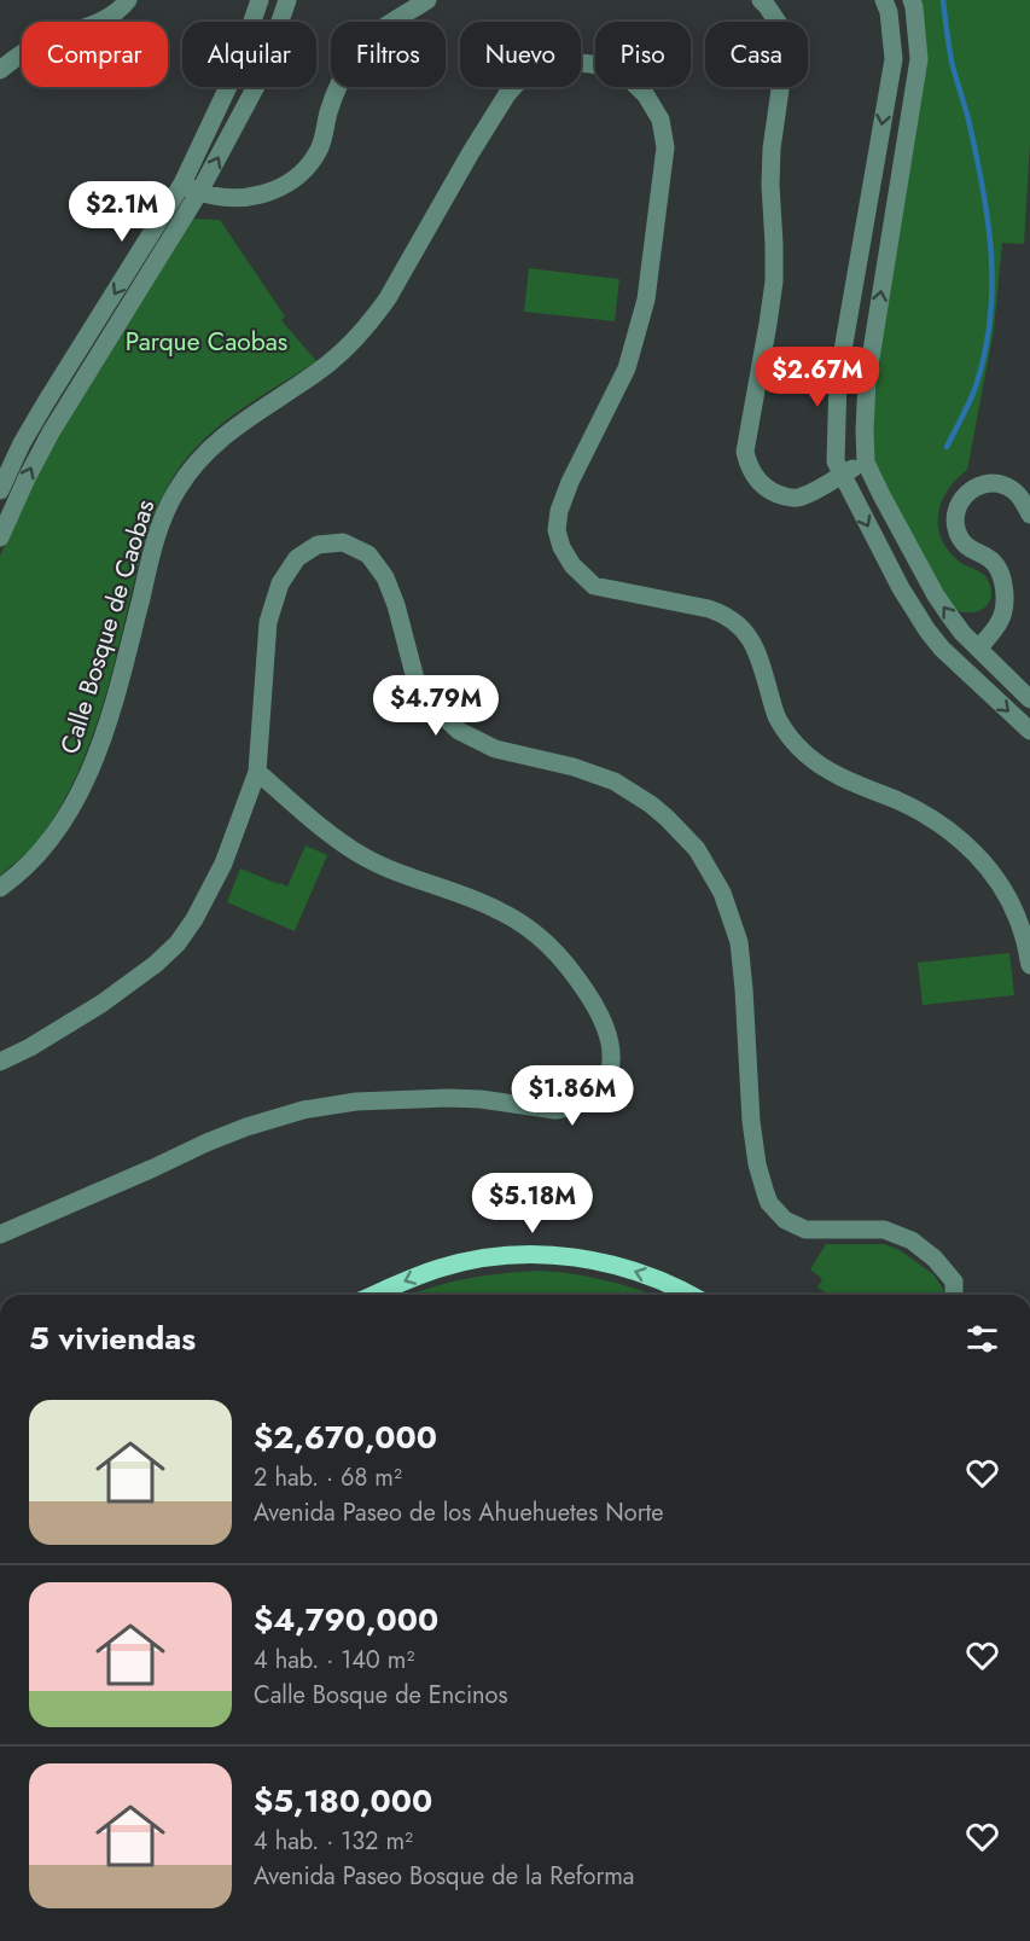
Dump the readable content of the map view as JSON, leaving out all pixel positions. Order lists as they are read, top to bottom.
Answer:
{
  "streets": {
    "street": ["Calle Bosque de Caobas"]
  },
  "parks": ["Parque Caobas"],
  "page": {
    "chip": [
      "Comprar",
      "Alquilar",
      "Filtros",
      "Nuevo",
      "Piso",
      "Casa"
    ],
    "price": [
      "$2.1M",
      "$2.67M",
      "$4.79M",
      "$1.86M",
      "$5.18M"
    ],
    "heading": "5 viviendas",
    "list": [
      {
        "name": "$2,670,000",
        "note": "2 hab. · 68 m² · Avenida Paseo de los Ahuehuetes Norte"
      },
      {
        "name": "$4,790,000",
        "note": "4 hab. · 140 m² · Calle Bosque de Encinos"
      },
      {
        "name": "$5,180,000",
        "note": "4 hab. · 132 m² · Avenida Paseo Bosque de la Reforma"
      }
    ]
  }
}
